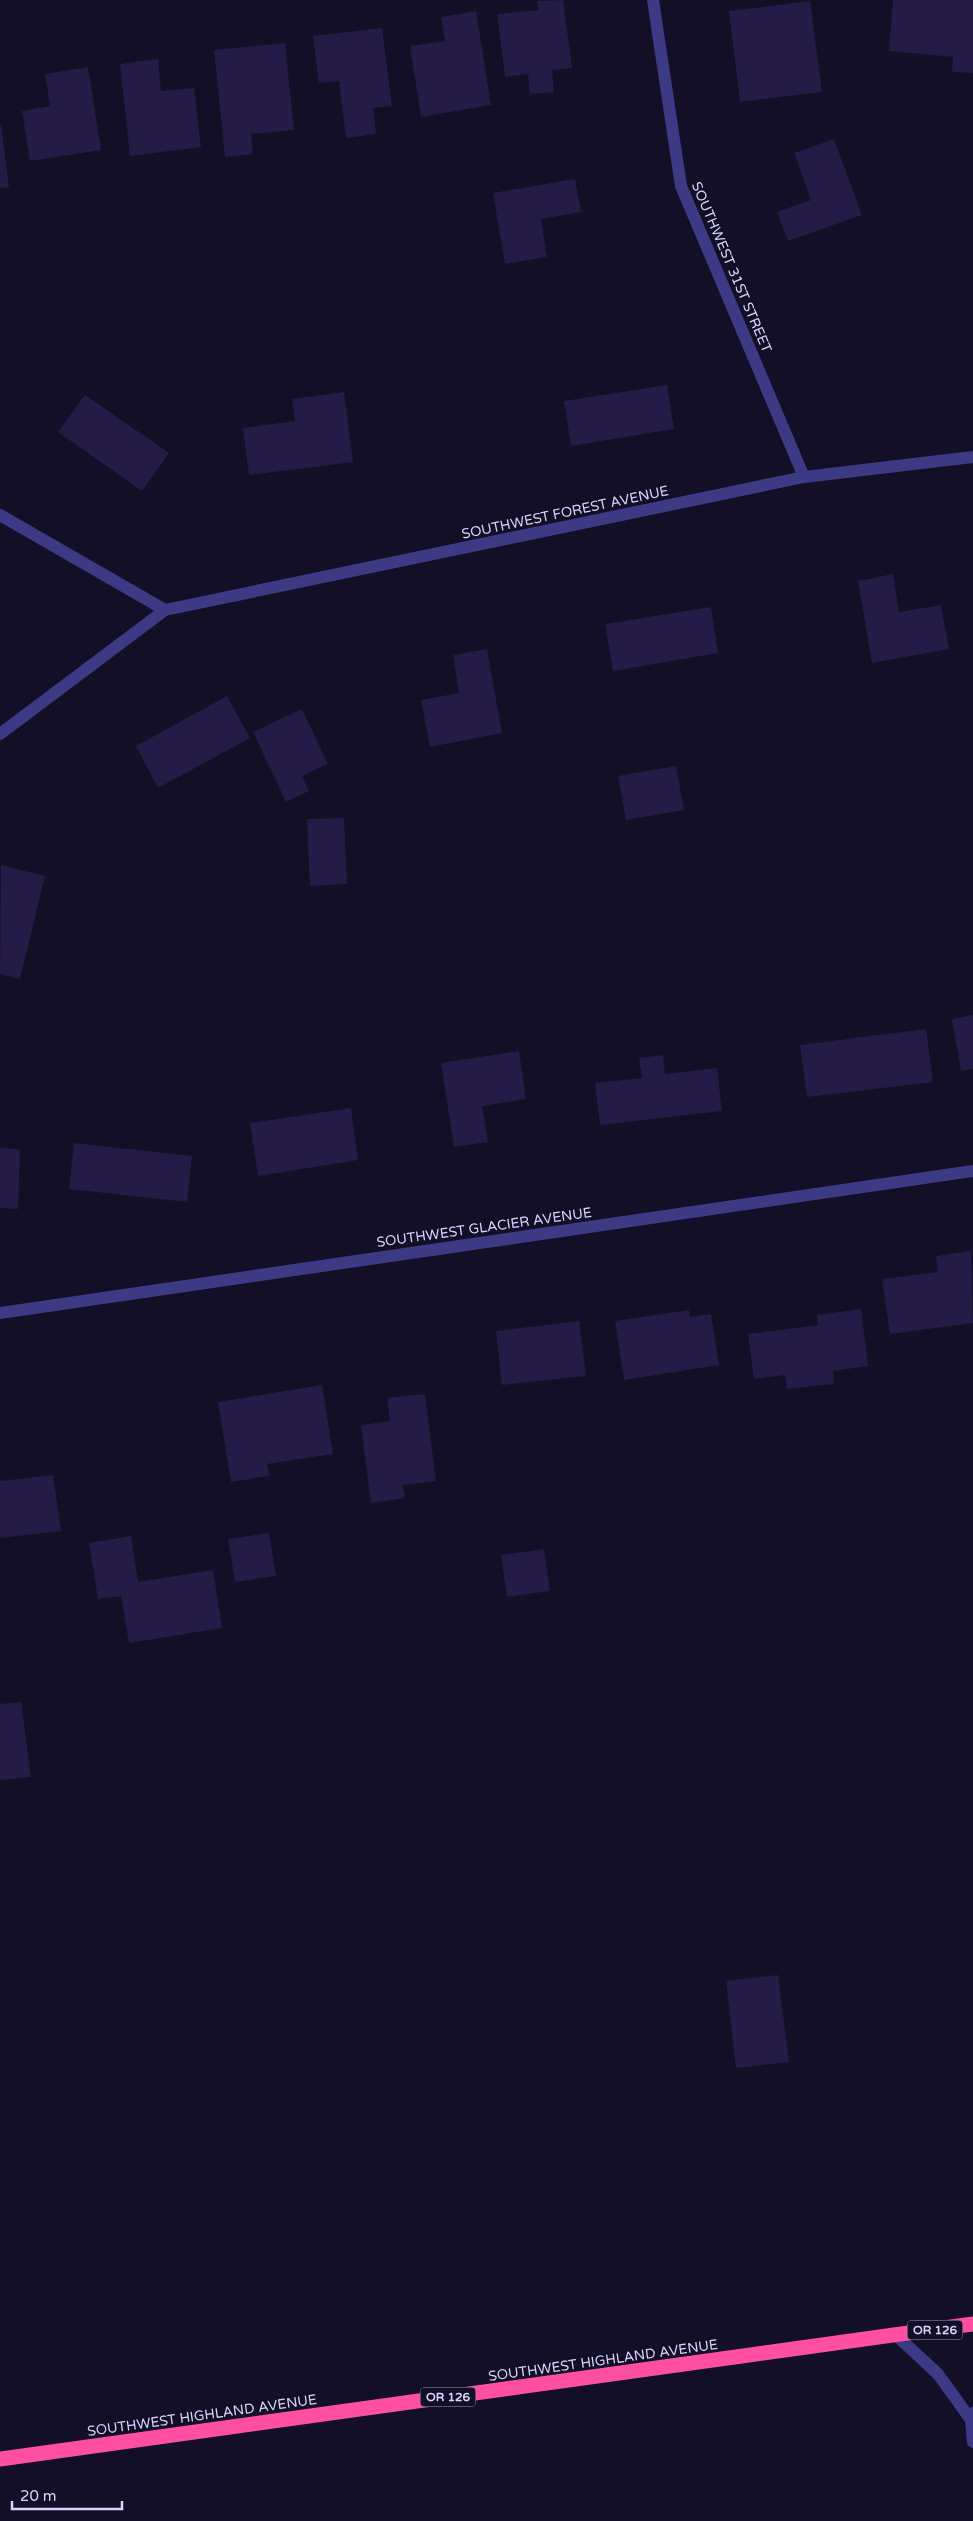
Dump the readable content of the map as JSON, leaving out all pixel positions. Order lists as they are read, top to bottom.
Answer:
{
  "streets": {
    "highway": ["OR 126", "SOUTHWEST HIGHLAND AVENUE"],
    "street": ["SOUTHWEST 31ST STREET", "SOUTHWEST FOREST AVENUE", "SOUTHWEST GLACIER AVENUE"]
  },
  "crossings": [
    ["SOUTHWEST 31ST STREET", "SOUTHWEST FOREST AVENUE"]
  ],
  "scale_bar": "20 m"
}
